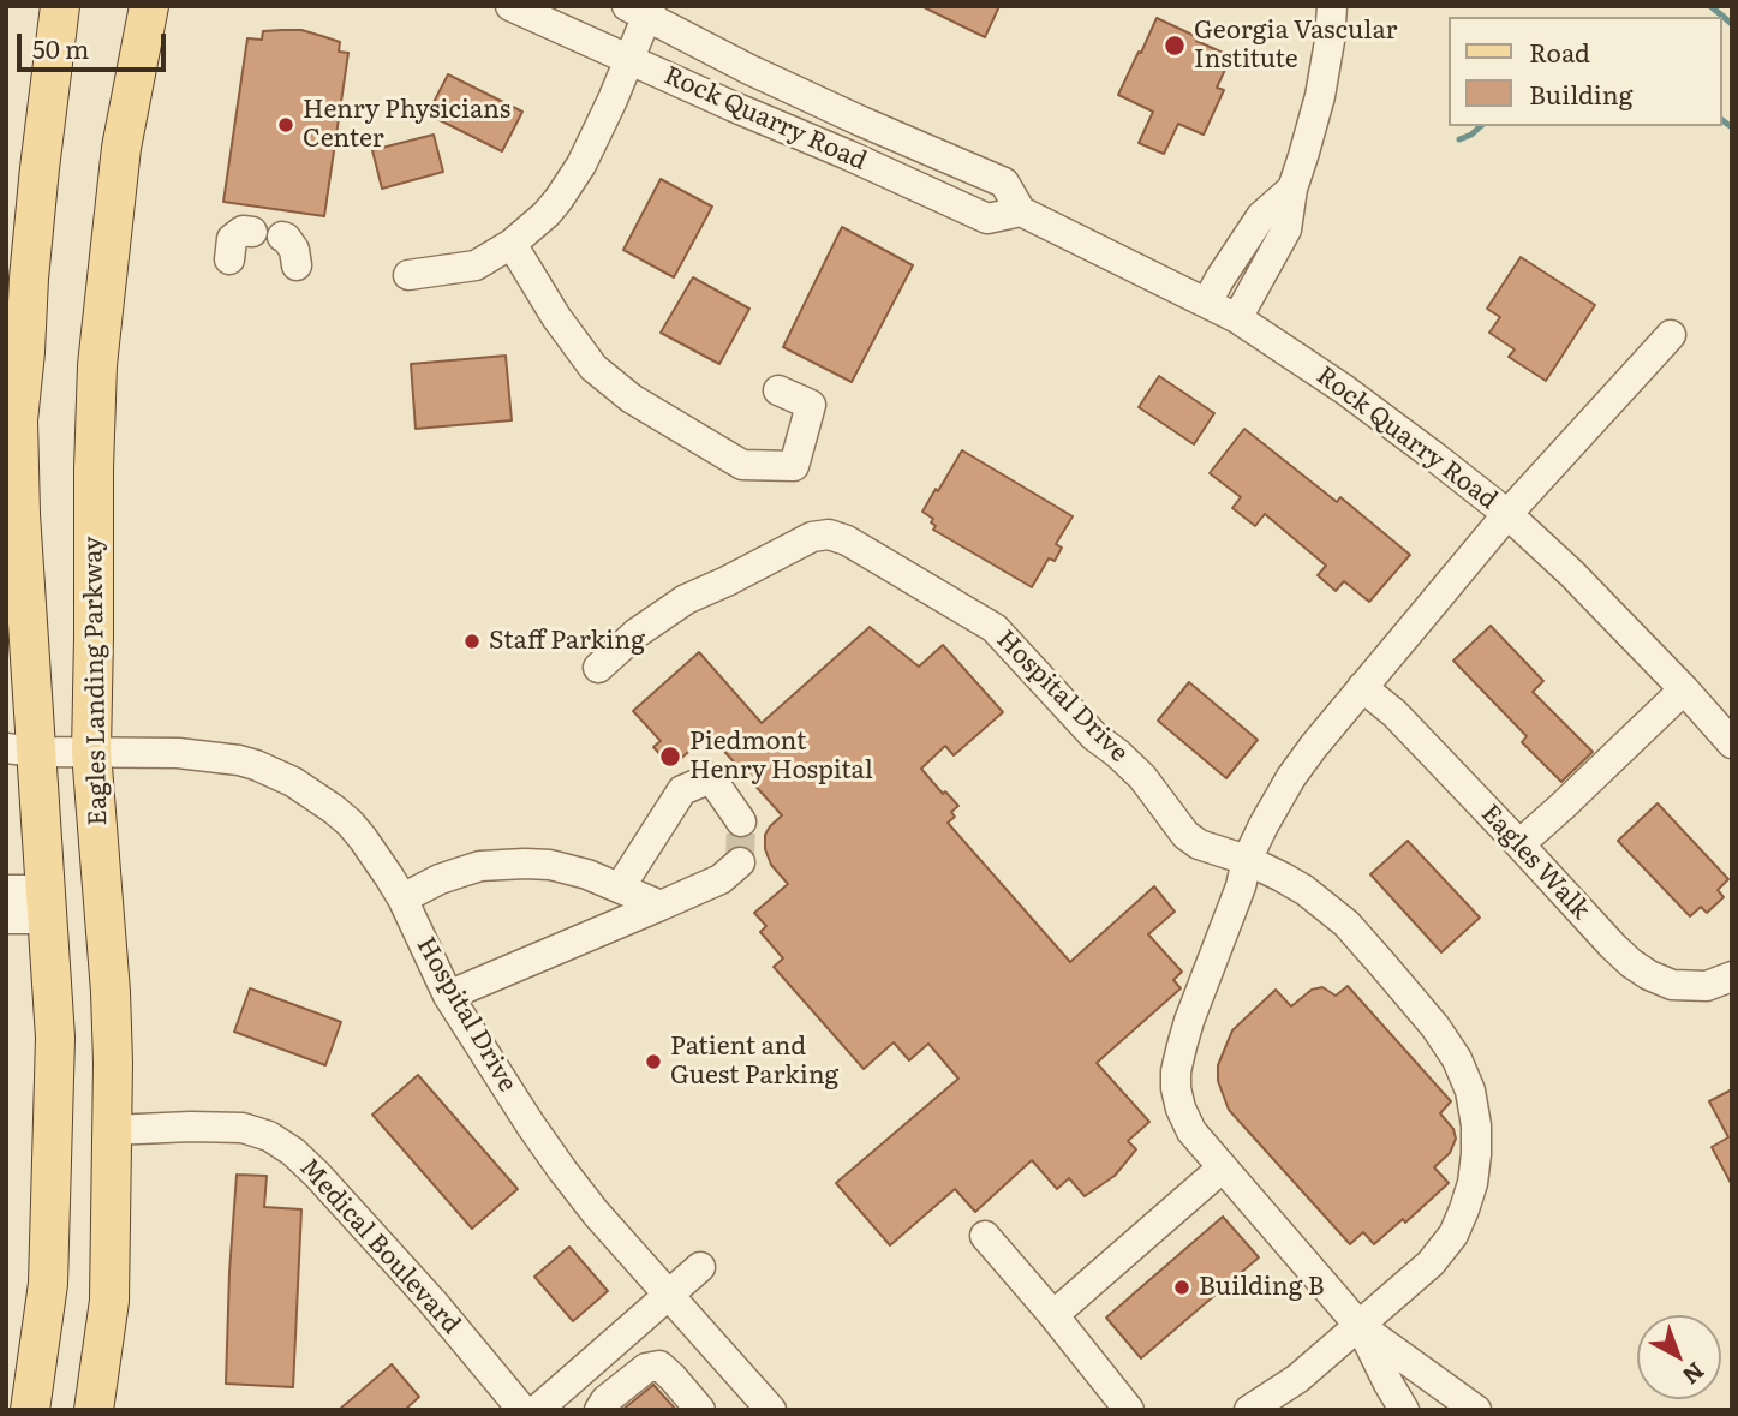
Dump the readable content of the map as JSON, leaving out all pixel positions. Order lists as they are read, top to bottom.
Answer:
{
  "streets": {
    "main road": ["Eagles Landing Parkway"],
    "street": [
      "Rock Quarry Road",
      "Hospital Drive",
      "Eagles Walk",
      "Medical Boulevard"
    ]
  },
  "crossings": [
    ["Eagles Landing Parkway", "Hospital Drive"],
    ["Eagles Landing Parkway", "Medical Boulevard"]
  ],
  "places": [
    "Georgia Vascular Institute",
    "Henry Physicians Center",
    "Staff Parking",
    "Piedmont Henry Hospital",
    "Patient and Guest Parking",
    "Building B"
  ],
  "legend": ["Road", "Building"],
  "scale_bar": "50 m",
  "north": "bottom right"
}
